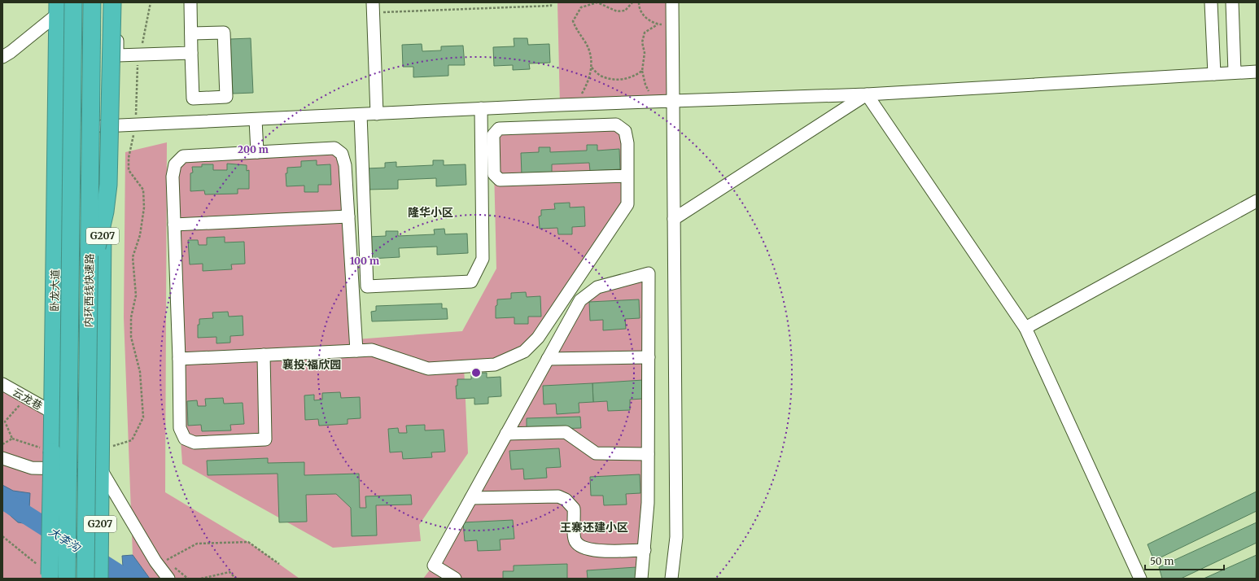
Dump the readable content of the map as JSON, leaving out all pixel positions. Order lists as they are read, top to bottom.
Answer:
{
  "streets": {
    "highway": ["G207", "卧龙大道", "内环西线快速路"],
    "street": ["云龙巷"]
  },
  "crossings": [
    ["卧龙大道", "云龙巷"]
  ],
  "districts": ["隆华小区", "襄投·福欣园", "王寨还建小区"],
  "water": ["大李沟"],
  "scale_bar": "50 m",
  "rings": ["200 m", "100 m"]
}
